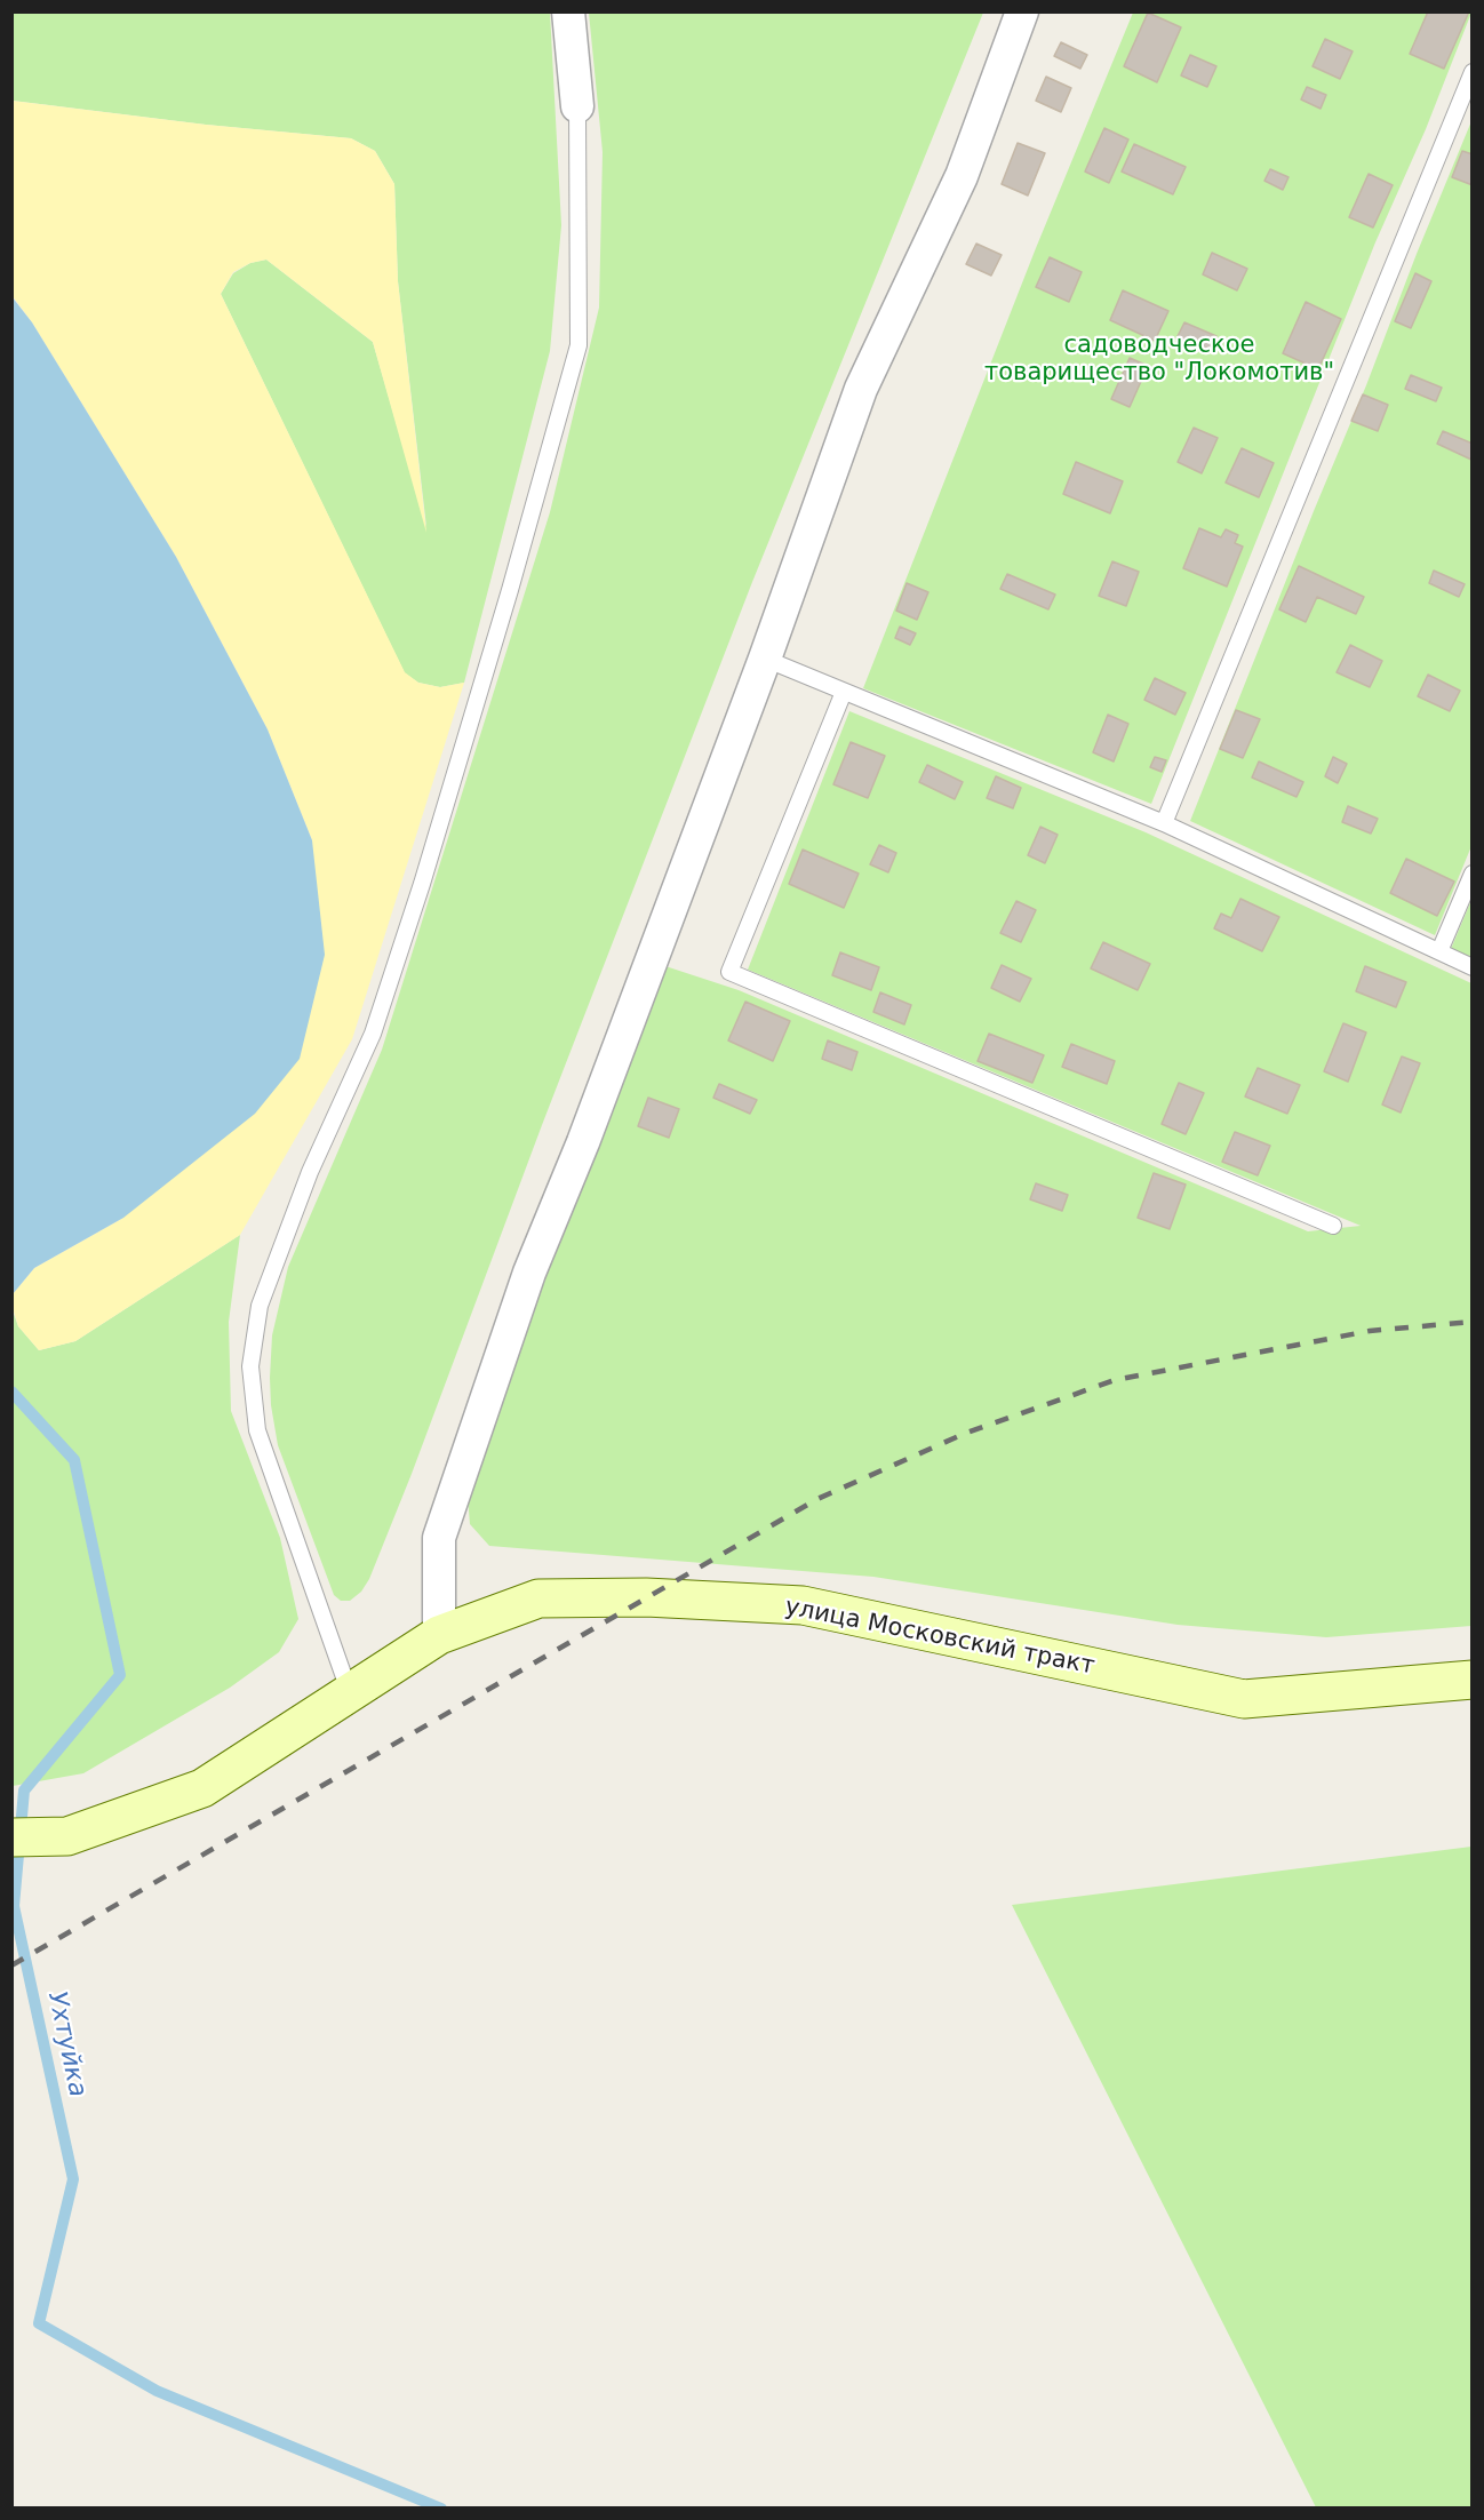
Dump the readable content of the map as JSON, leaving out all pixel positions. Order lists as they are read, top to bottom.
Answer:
{
  "streets": {
    "street": ["улица Московский тракт"]
  },
  "water": ["Ухтуйка"],
  "parks": ["садоводческое товарищество \"Локомотив\""]
}
